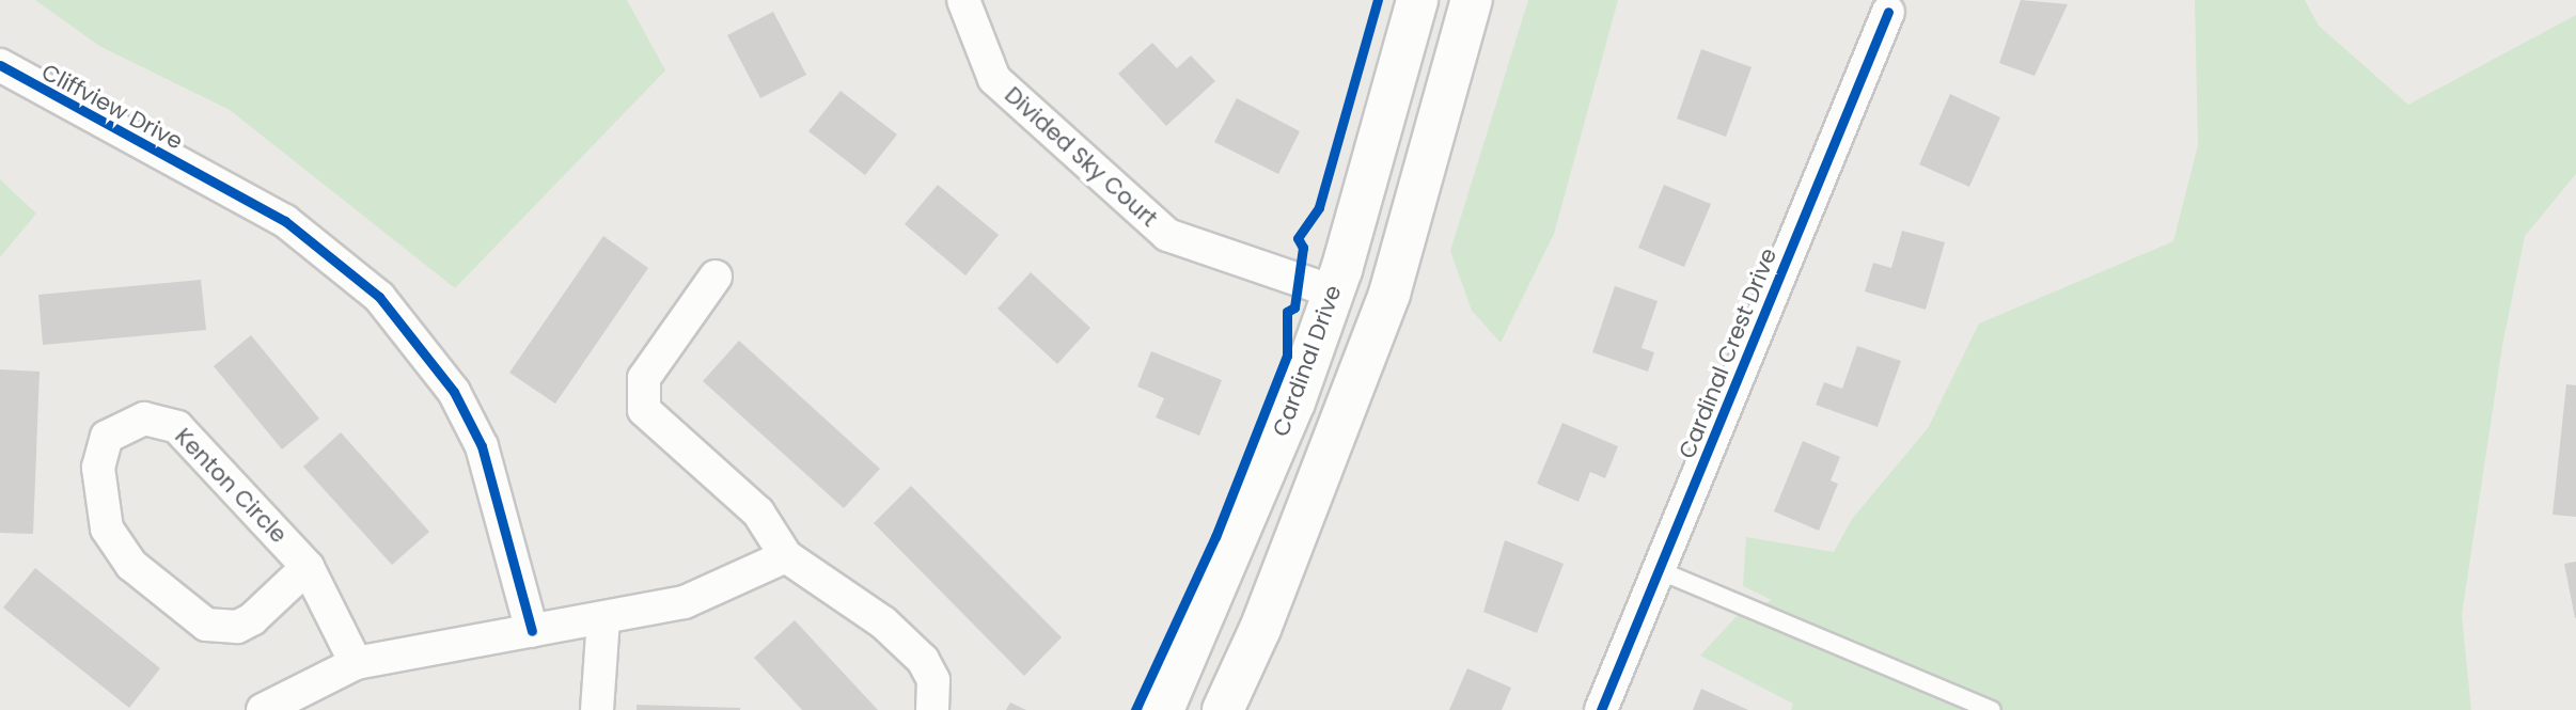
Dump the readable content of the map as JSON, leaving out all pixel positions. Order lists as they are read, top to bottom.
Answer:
{
  "streets": {
    "main road": ["Cardinal Drive"],
    "street": [
      "Cliffview Drive",
      "Divided Sky Court",
      "Cardinal Crest Drive",
      "Kenton Circle"
    ]
  },
  "crossings": [
    ["Divided Sky Court", "Cardinal Drive"]
  ]
}
